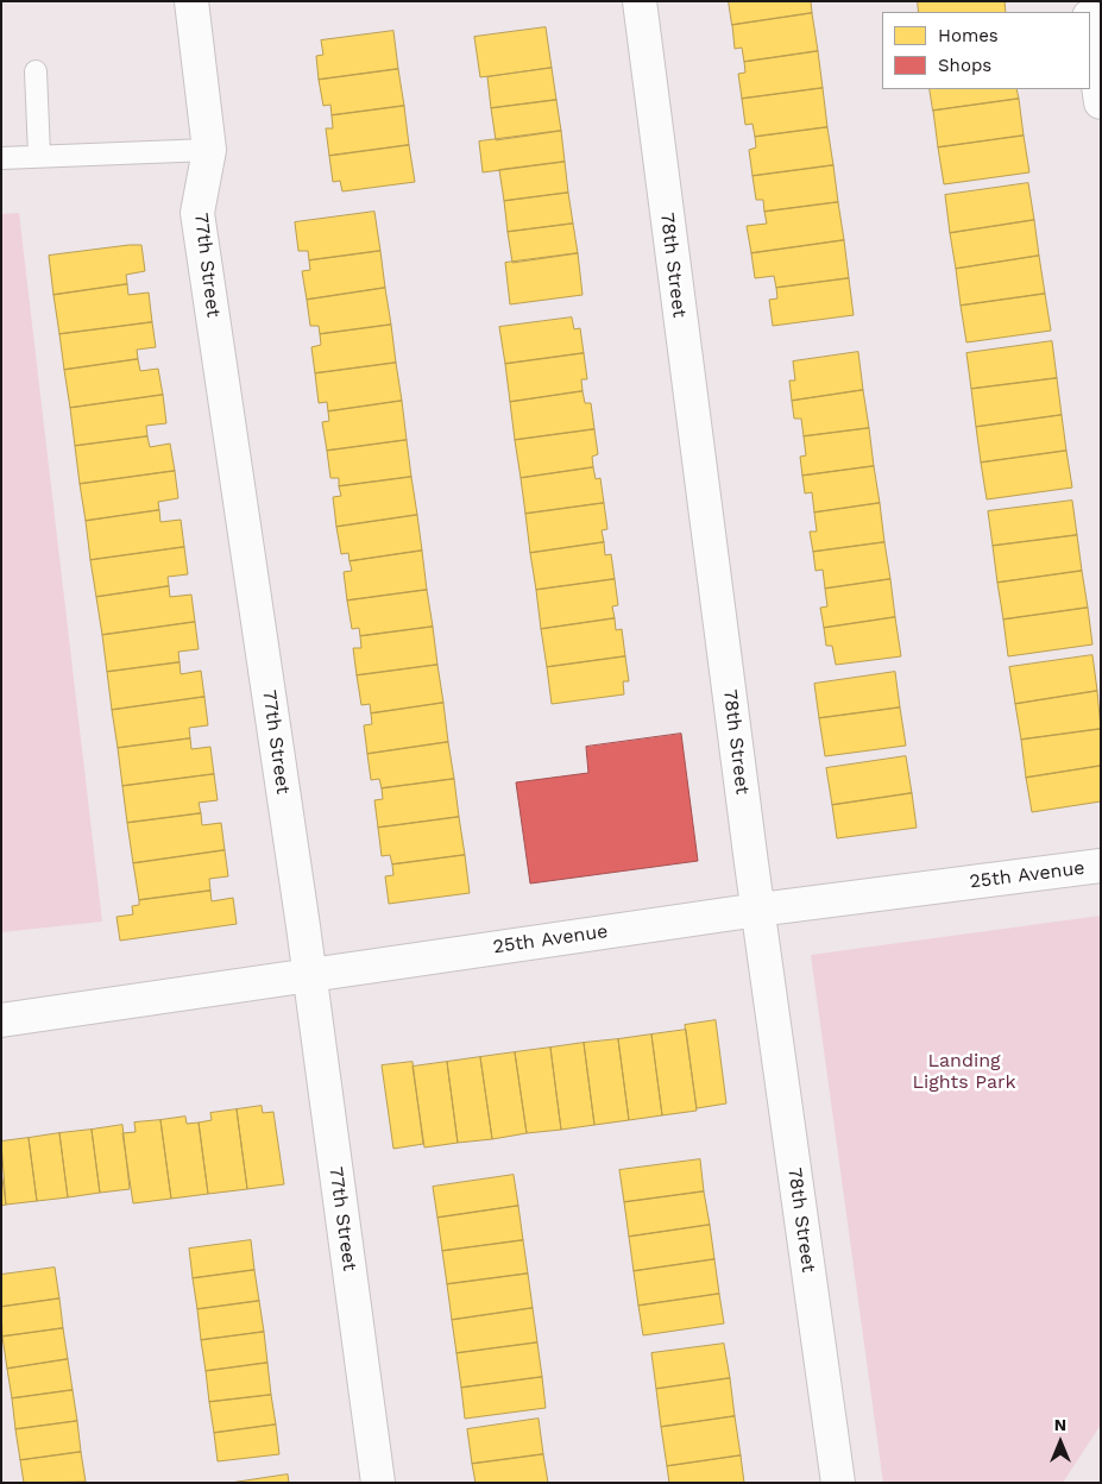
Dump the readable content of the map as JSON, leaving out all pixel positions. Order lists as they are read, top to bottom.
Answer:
{
  "streets": {
    "street": ["77th Street", "78th Street", "25th Avenue"]
  },
  "crossings": [
    ["77th Street", "25th Avenue"],
    ["78th Street", "25th Avenue"]
  ],
  "parks": ["Landing Lights Park"],
  "legend": ["Homes", "Shops"],
  "north": "top"
}
